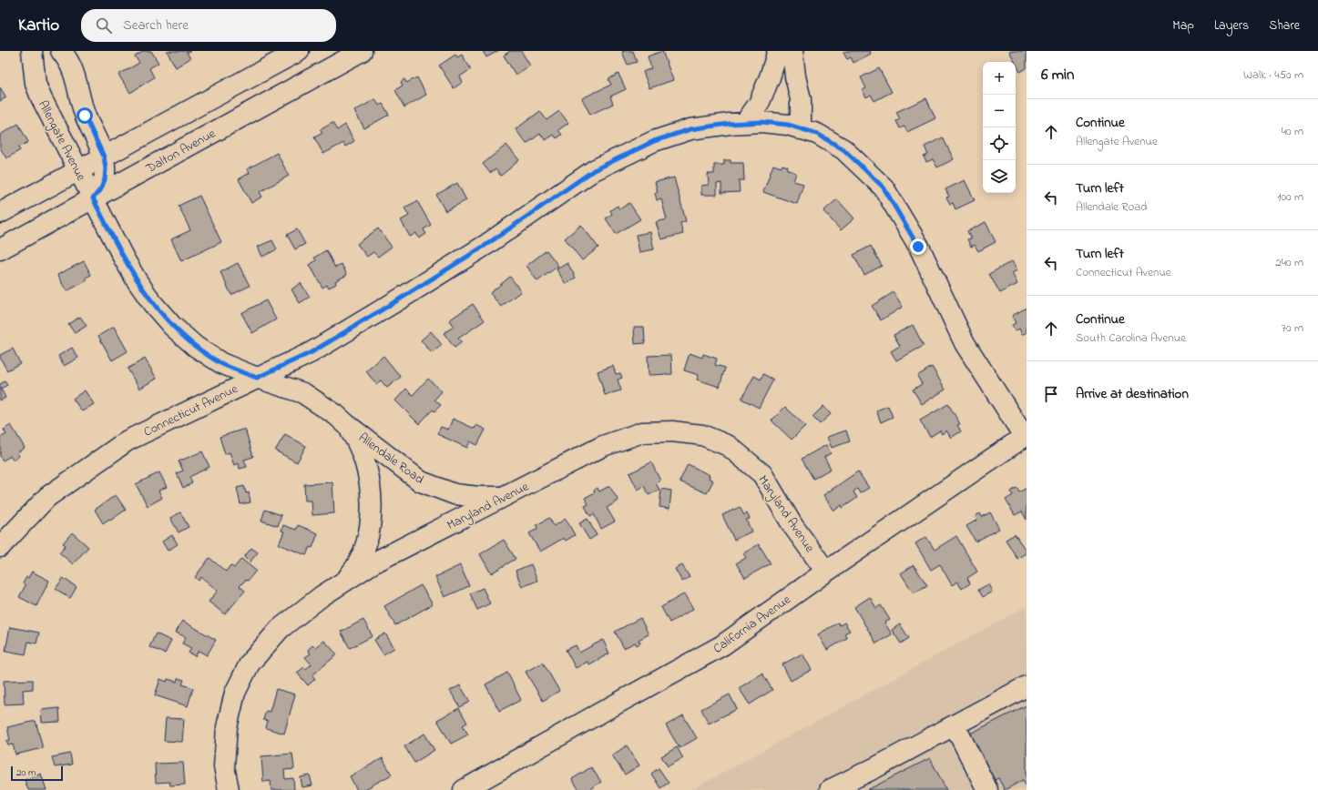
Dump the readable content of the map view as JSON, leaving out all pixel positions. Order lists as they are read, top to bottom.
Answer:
{
  "streets": {
    "street": [
      "Allengate Avenue",
      "Dalton Avenue",
      "Connecticut Avenue",
      "Allendale Road",
      "Maryland Avenue",
      "California Avenue"
    ]
  },
  "crossings": [
    ["Allengate Avenue", "Dalton Avenue"],
    ["Allengate Avenue", "Allendale Road"],
    ["Dalton Avenue", "Allendale Road"],
    ["Connecticut Avenue", "Allendale Road"],
    ["Connecticut Avenue", "California Avenue"],
    ["Allendale Road", "Maryland Avenue"],
    ["Maryland Avenue", "California Avenue"]
  ],
  "scale_bar": "20 m",
  "page": {
    "header": "Kartio",
    "search": "Search here",
    "nav": ["Map", "Layers", "Share"],
    "heading": ["6 min", "Walk · 450 m"],
    "map_buttons": ["+", "−"],
    "list": [
      ["Continue", "Allengate Avenue", "40 m"],
      ["Turn left", "Allendale Road", "100 m"],
      ["Turn left", "Connecticut Avenue", "240 m"],
      ["Continue", "South Carolina Avenue", "70 m"],
      "Arrive at destination"
    ],
    "scale": "20 m"
  }
}
